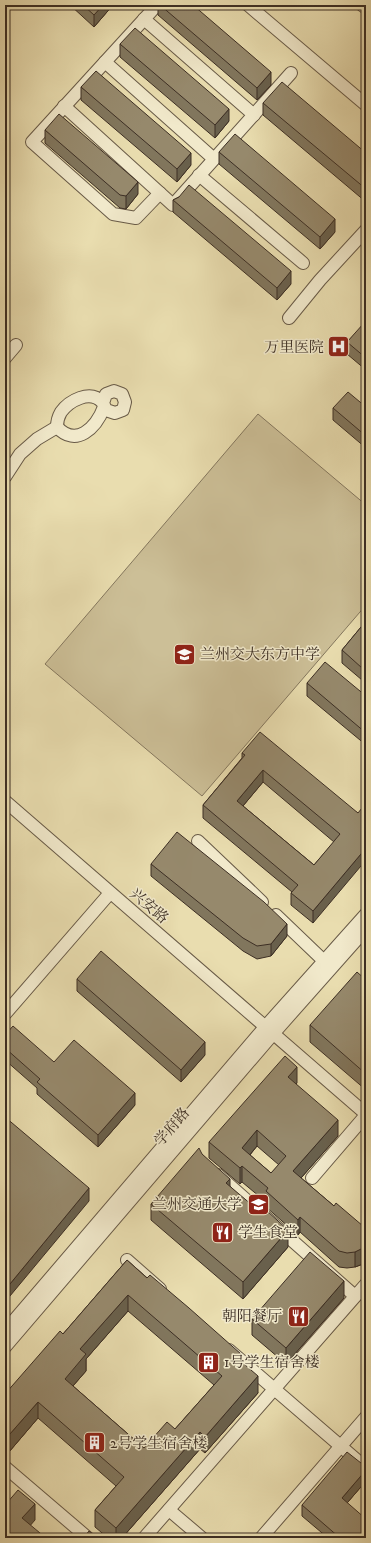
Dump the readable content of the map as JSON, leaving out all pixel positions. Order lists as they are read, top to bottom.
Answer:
{
  "streets": {
    "street": ["兴安路", "学府路"]
  },
  "crossings": [
    ["兴安路", "学府路"]
  ],
  "places": {
    "hospital": ["万里医院"],
    "school or university": ["兰州交大东方中学", "兰州交通大学"],
    "restaurant": ["学生食堂", "朝阳餐厅"],
    "building": ["1号学生宿舍楼", "2号学生宿舍楼"]
  }
}
